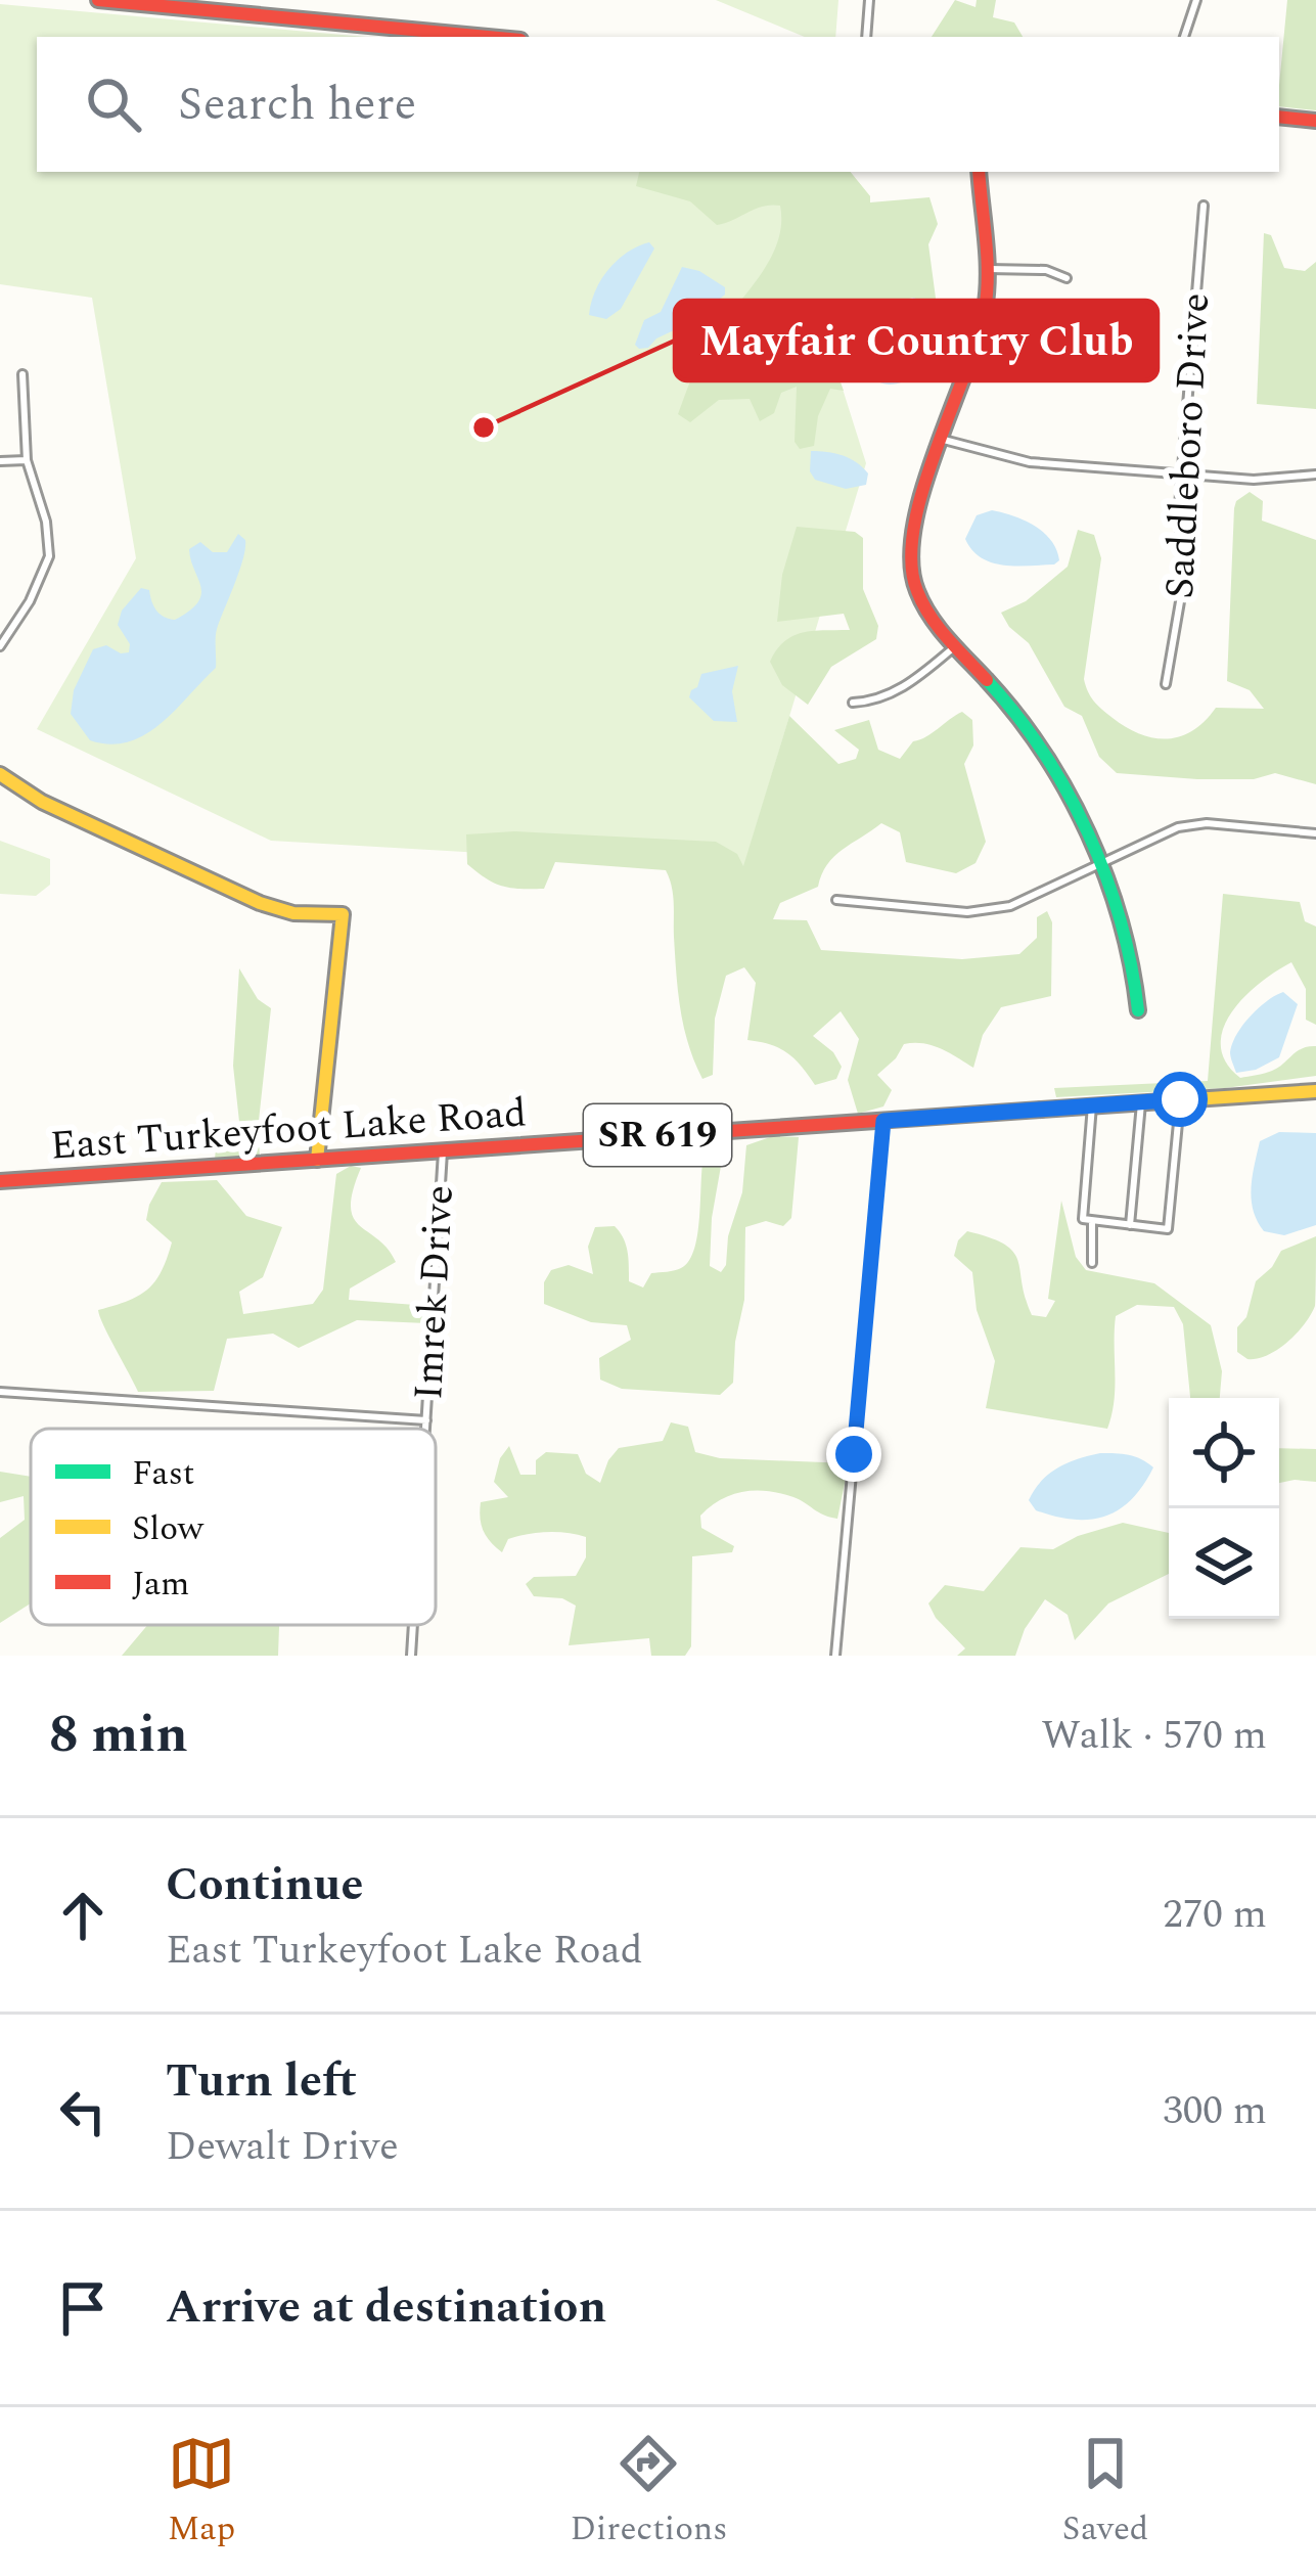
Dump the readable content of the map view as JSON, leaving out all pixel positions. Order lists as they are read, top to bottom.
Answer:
{
  "streets": {
    "street": [
      "Saddleboro Drive",
      "East Turkeyfoot Lake Road",
      "SR 619",
      "Imrek Drive"
    ]
  },
  "crossings": [
    ["East Turkeyfoot Lake Road", "Imrek Drive"]
  ],
  "places": ["Mayfair Country Club"],
  "legend": ["Fast", "Slow", "Jam"],
  "page": {
    "search": "Search here",
    "heading": ["8 min", "Walk · 570 m"],
    "list": [
      ["Continue", "East Turkeyfoot Lake Road", "270 m"],
      ["Turn left", "Dewalt Drive", "300 m"],
      "Arrive at destination"
    ],
    "nav": ["Map", "Directions", "Saved"]
  }
}
